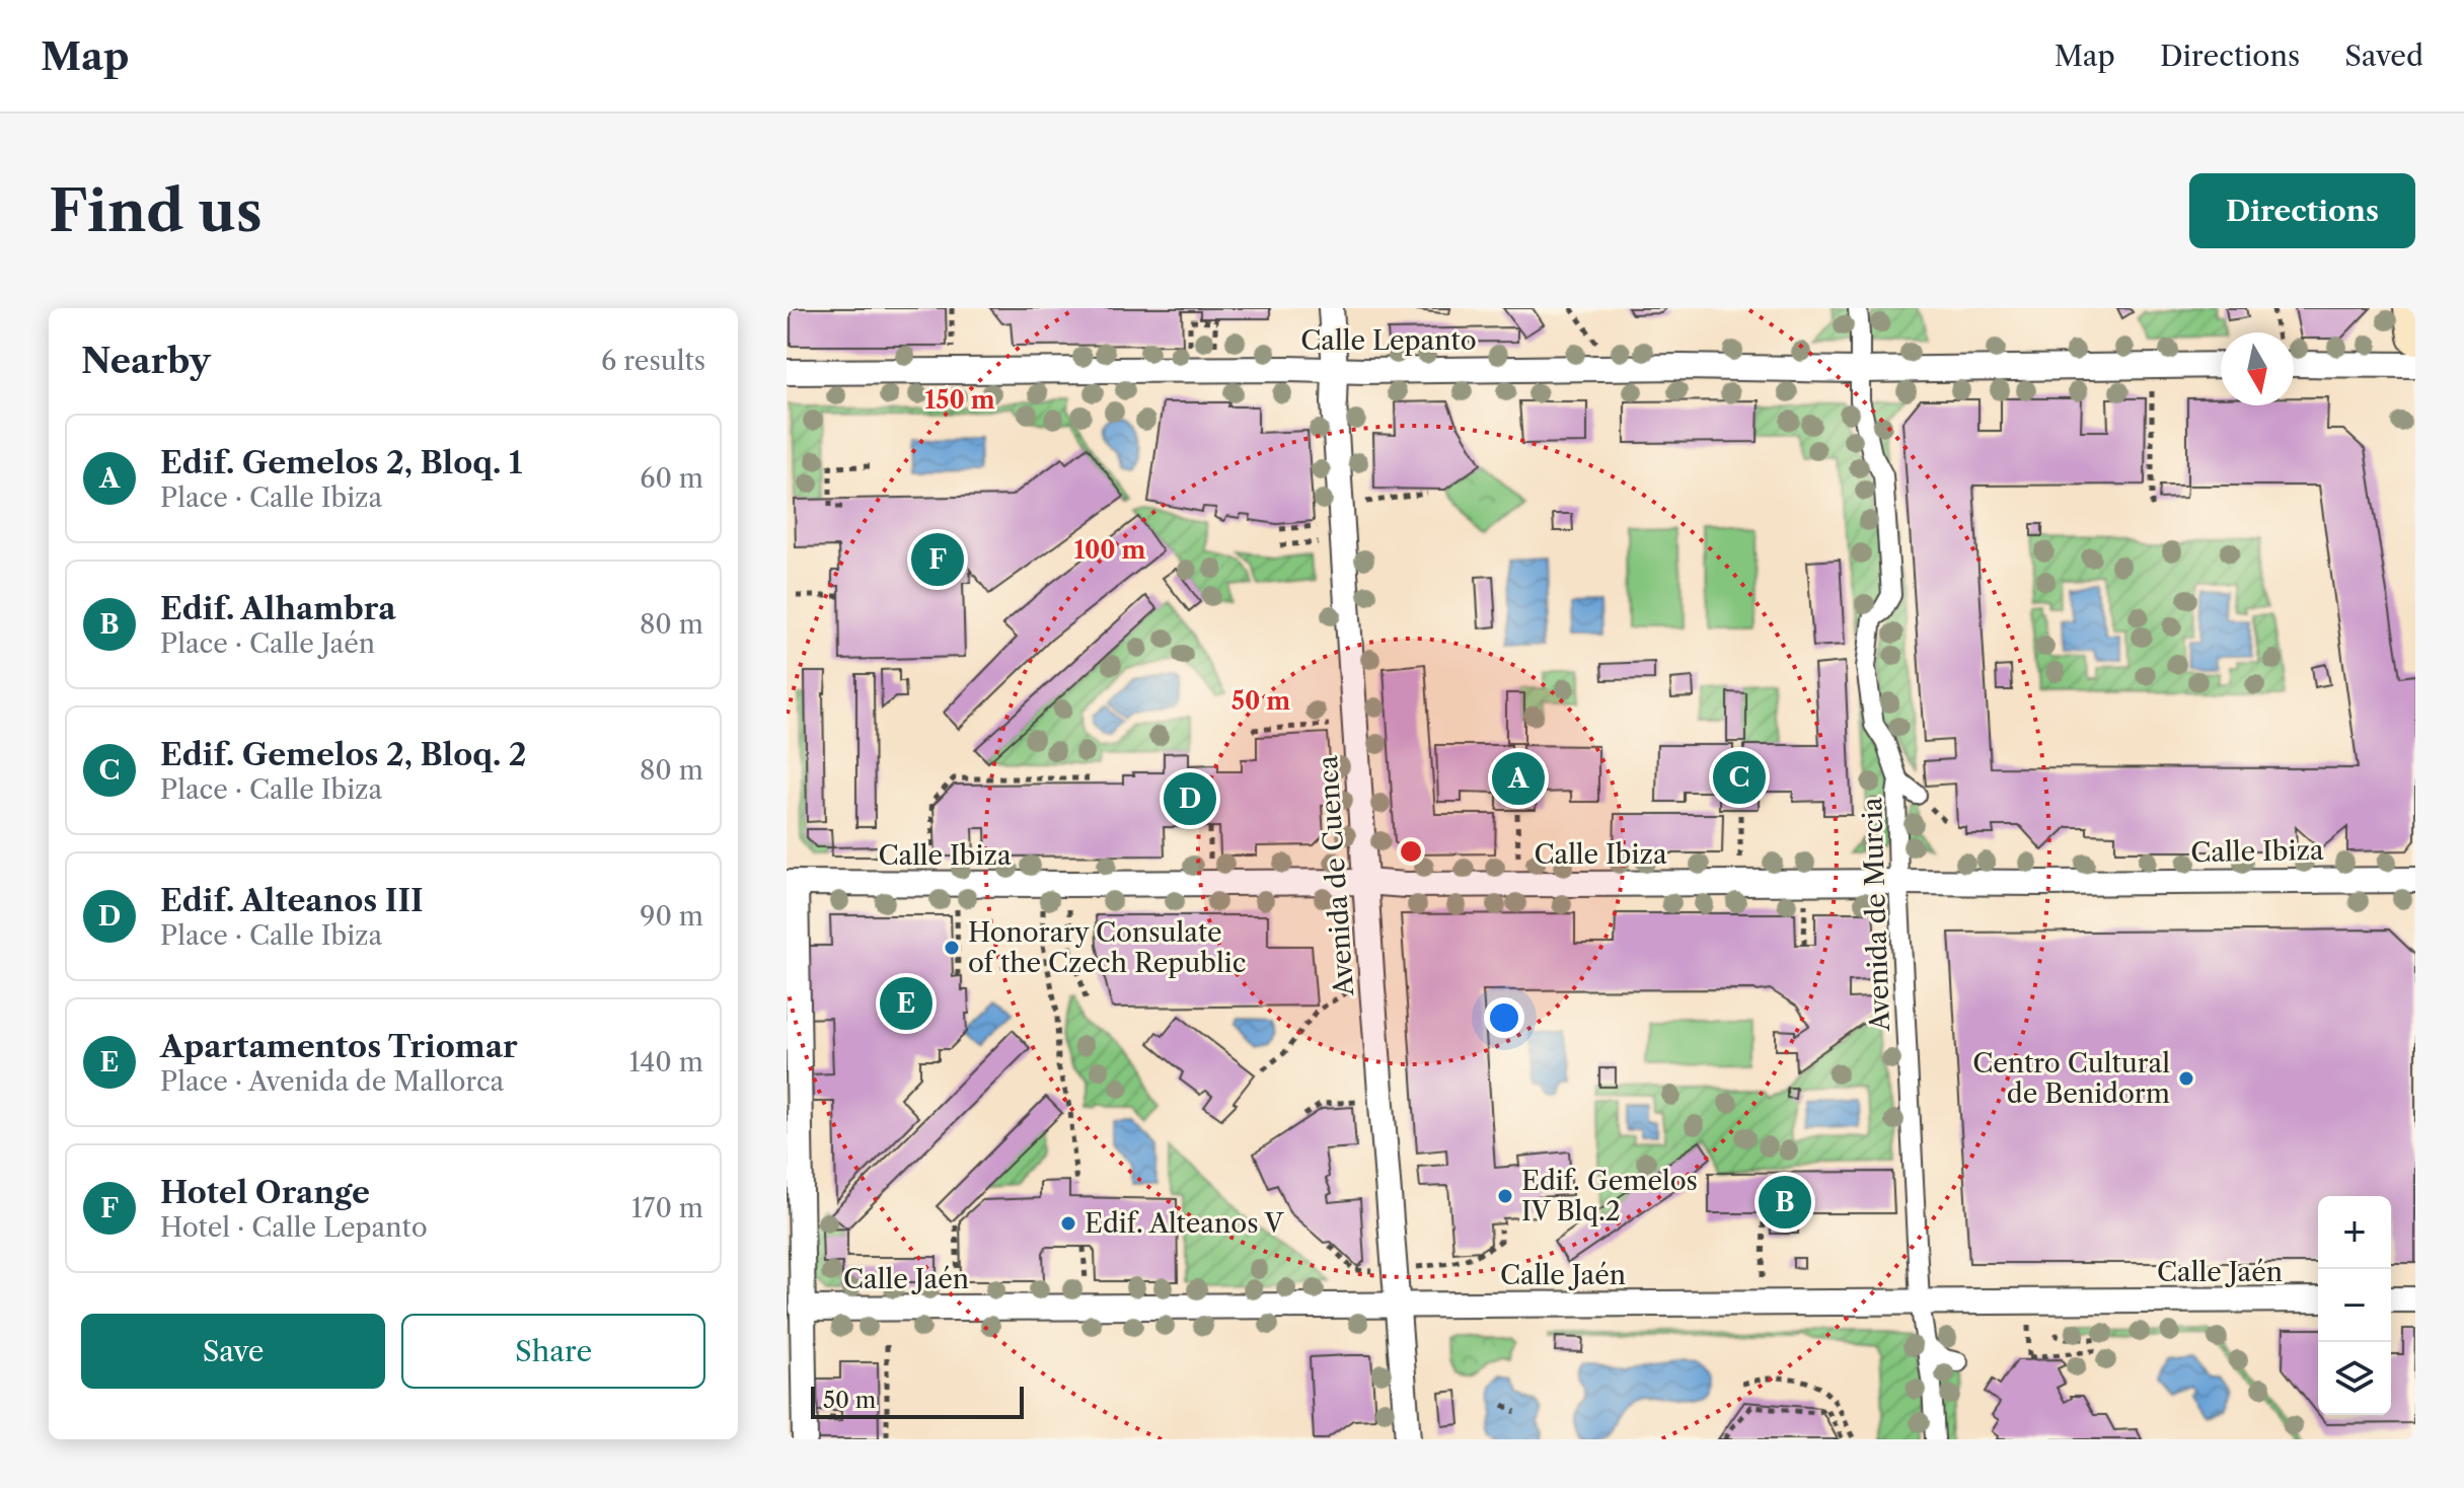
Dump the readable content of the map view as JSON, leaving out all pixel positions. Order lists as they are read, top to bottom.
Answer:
{
  "streets": {
    "street": [
      "Calle Lepanto",
      "Calle Ibiza",
      "Avenida de Cuenca",
      "Avenida de Murcia",
      "Calle Jaén"
    ]
  },
  "crossings": [
    ["Calle Lepanto", "Avenida de Cuenca"],
    ["Calle Lepanto", "Avenida de Murcia"],
    ["Calle Ibiza", "Avenida de Cuenca"],
    ["Calle Ibiza", "Avenida de Murcia"],
    ["Avenida de Cuenca", "Calle Jaén"],
    ["Avenida de Murcia", "Calle Jaén"]
  ],
  "places": [
    "Honorary Consulate of the Czech Republic",
    "Centro Cultural de Benidorm",
    "Edif. Gemelos IV Blq.2",
    "Edif. Alteanos V"
  ],
  "scale_bar": "50 m",
  "north": "bottom",
  "page": {
    "header": "Map",
    "nav": ["Map", "Directions", "Saved"],
    "buttons": [
      "Directions",
      ["Save", "Share"]
    ],
    "title": "Find us",
    "heading": ["Nearby", "6 results"],
    "list": [
      {
        "mark": "A",
        "name": "Edif. Gemelos 2, Bloq. 1",
        "note": "Place · Calle Ibiza",
        "value": "60 m"
      },
      {
        "mark": "B",
        "name": "Edif. Alhambra",
        "note": "Place · Calle Jaén",
        "value": "80 m"
      },
      {
        "mark": "C",
        "name": "Edif. Gemelos 2, Bloq. 2",
        "note": "Place · Calle Ibiza",
        "value": "80 m"
      },
      {
        "mark": "D",
        "name": "Edif. Alteanos III",
        "note": "Place · Calle Ibiza",
        "value": "90 m"
      },
      {
        "mark": "E",
        "name": "Apartamentos Triomar",
        "note": "Place · Avenida de Mallorca",
        "value": "140 m"
      },
      {
        "mark": "F",
        "name": "Hotel Orange",
        "note": "Hotel · Calle Lepanto",
        "value": "170 m"
      }
    ],
    "pins": [
      "F",
      "C",
      "A",
      "D",
      "E",
      "B"
    ],
    "map_buttons": ["+", "−"],
    "scale": "50 m"
  },
  "rings": ["150 m", "100 m", "50 m"]
}
